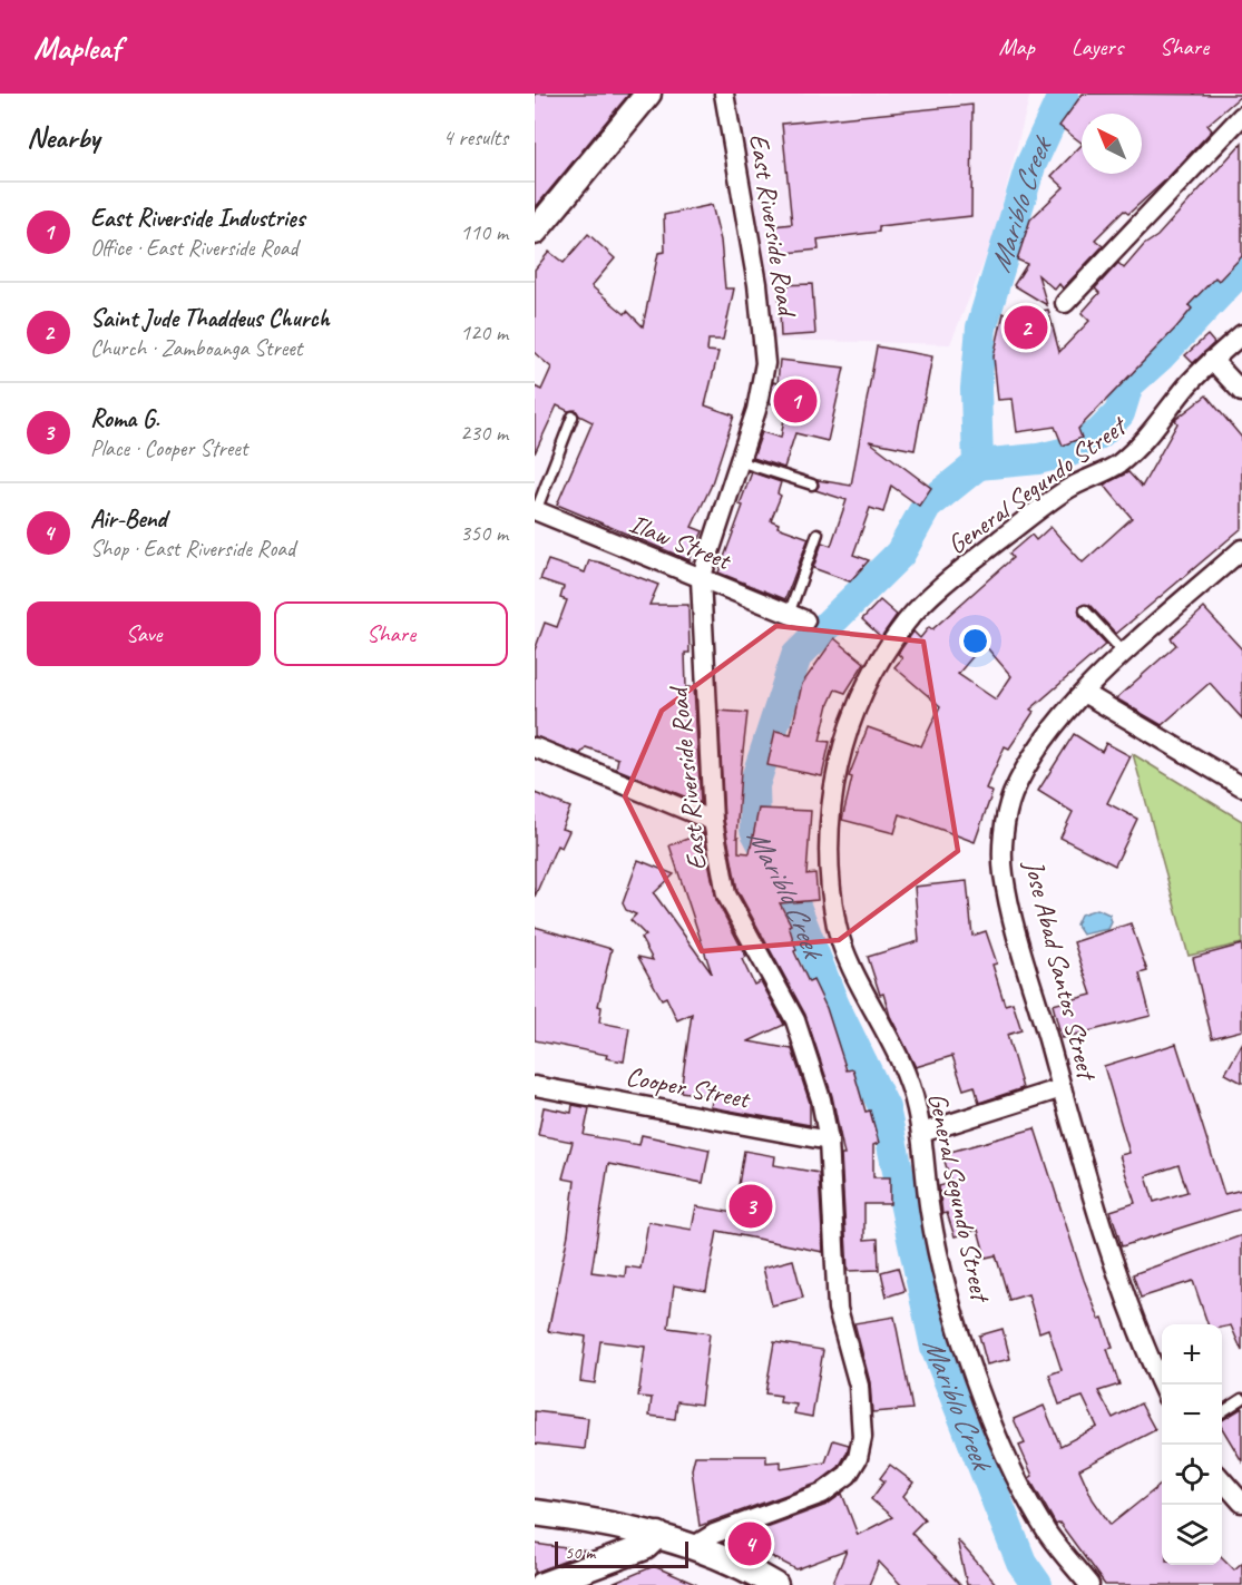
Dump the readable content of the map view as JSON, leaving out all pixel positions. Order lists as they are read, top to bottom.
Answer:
{
  "streets": {
    "street": [
      "East Riverside Road",
      "General Segundo Street",
      "Ilaw Street",
      "Jose Abad Santos Street",
      "Cooper Street"
    ]
  },
  "crossings": [
    ["East Riverside Road", "Ilaw Street"],
    ["East Riverside Road", "Cooper Street"]
  ],
  "water": ["Mariblo Creek"],
  "scale_bar": "50 m",
  "north": "top left",
  "page": {
    "header": "Mapleaf",
    "nav": ["Map", "Layers", "Share"],
    "heading": ["Nearby", "4 results"],
    "list": [
      {
        "mark": "1",
        "name": "East Riverside Industries",
        "note": "Office · East Riverside Road",
        "value": "110 m"
      },
      {
        "mark": "2",
        "name": "Saint Jude Thaddeus Church",
        "note": "Church · Zamboanga Street",
        "value": "120 m"
      },
      {
        "mark": "3",
        "name": "Roma G.",
        "note": "Place · Cooper Street",
        "value": "230 m"
      },
      {
        "mark": "4",
        "name": "Air-Bend",
        "note": "Shop · East Riverside Road",
        "value": "350 m"
      }
    ],
    "pins": [
      "2",
      "1",
      "3",
      "4"
    ],
    "buttons": ["Save", "Share"],
    "map_buttons": ["+", "−"],
    "scale": "50 m"
  }
}
